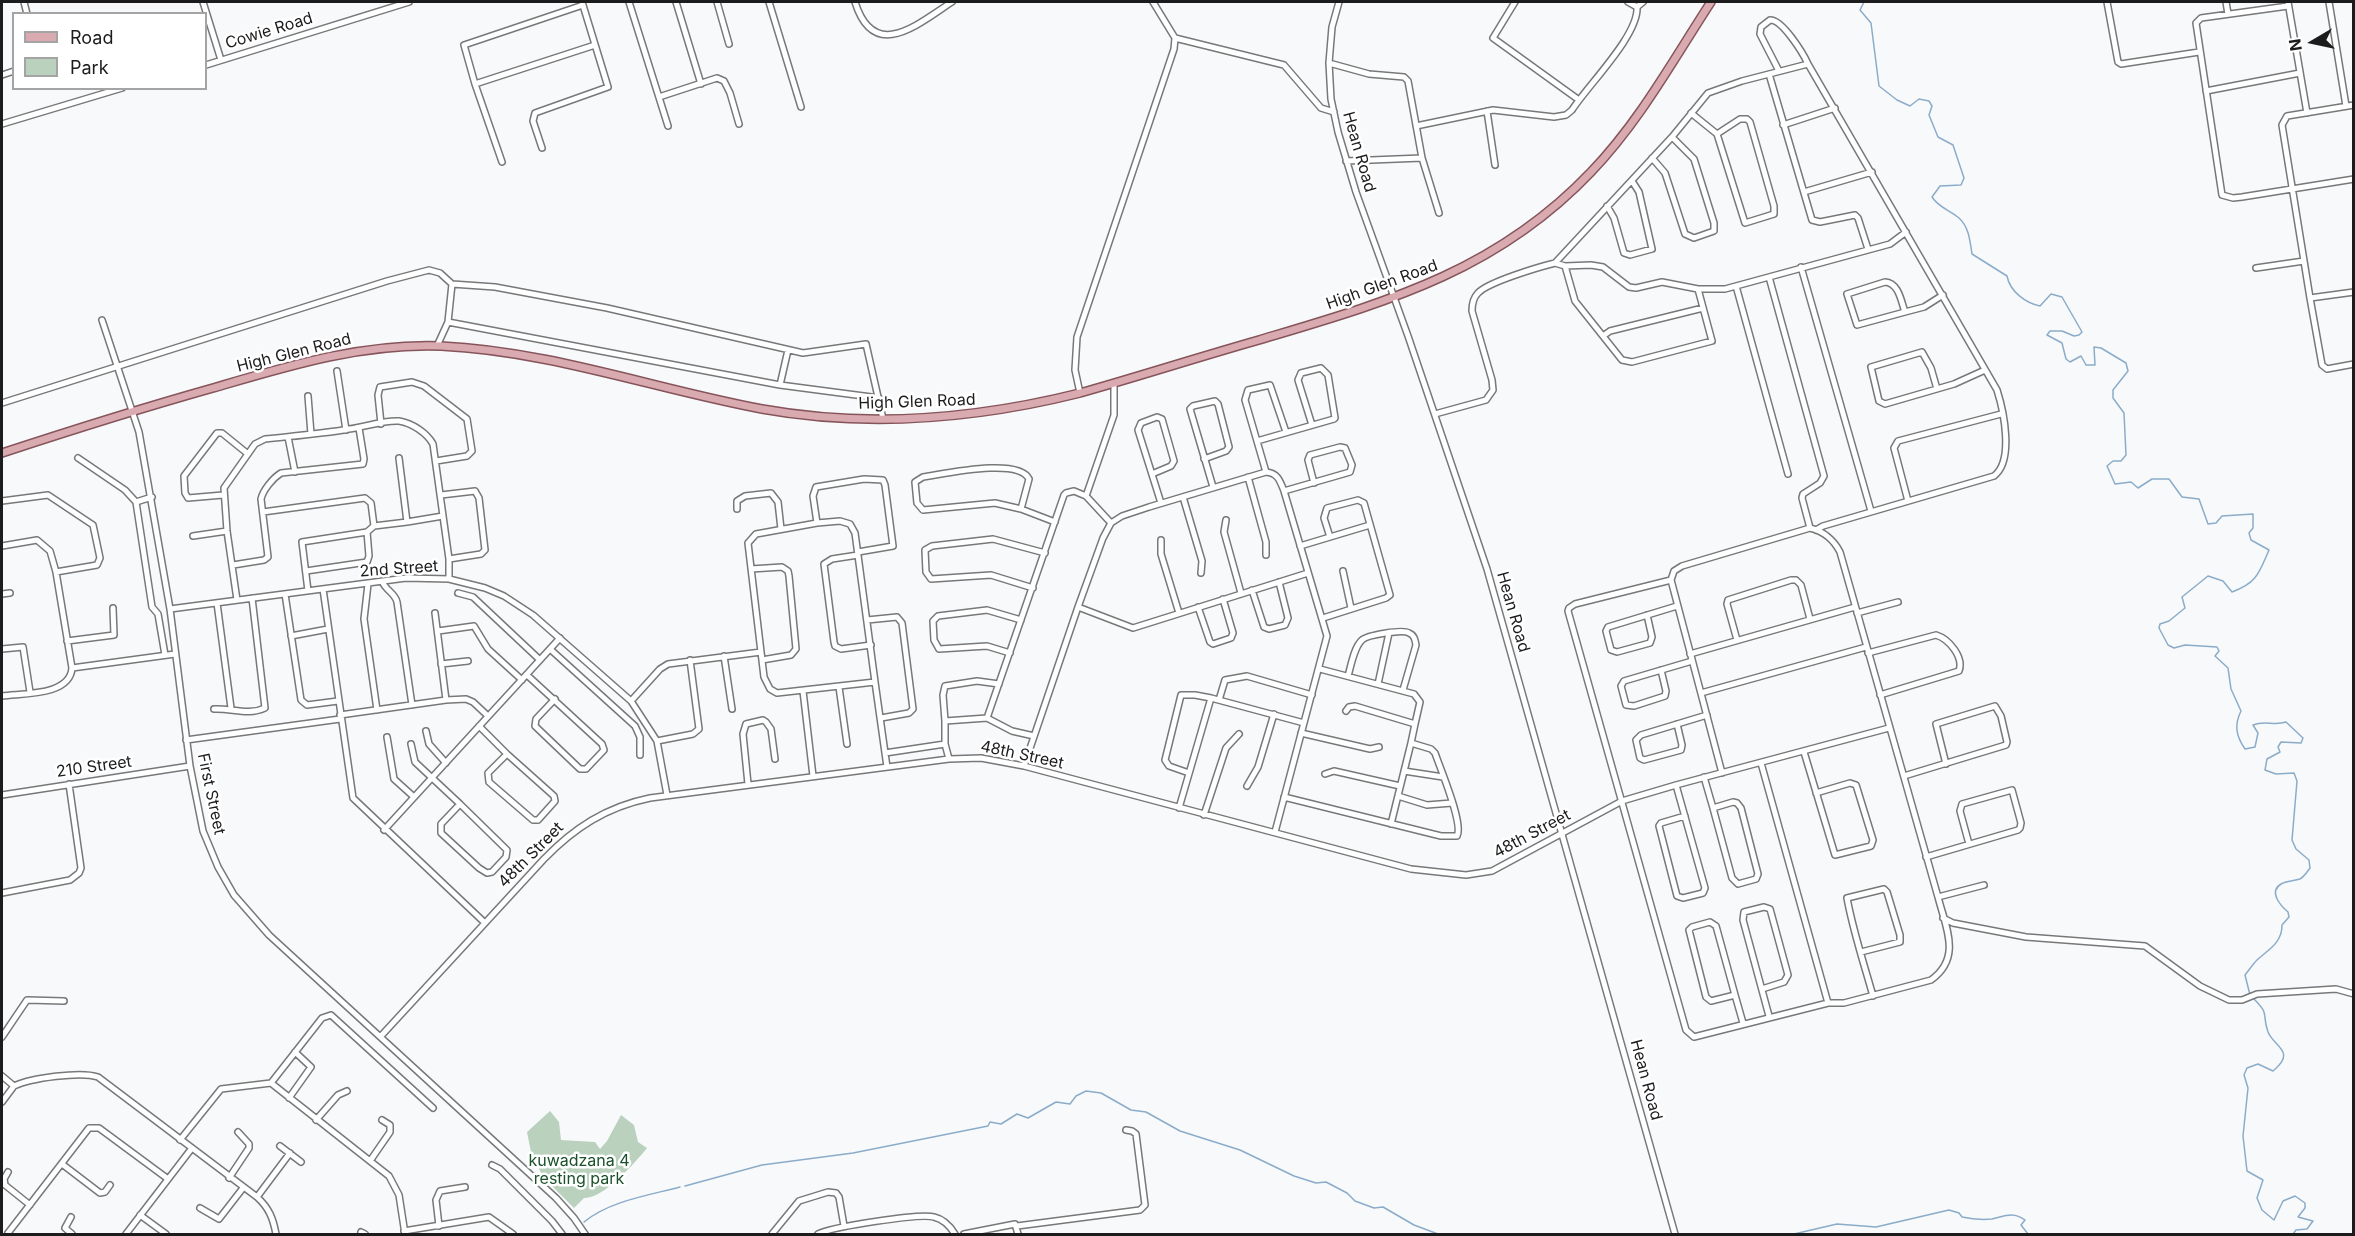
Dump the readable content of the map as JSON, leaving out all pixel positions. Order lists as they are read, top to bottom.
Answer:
{
  "streets": {
    "main road": ["High Glen Road"],
    "street": [
      "Cowie Road",
      "Hean Road",
      "2nd Street",
      "48th Street",
      "210 Street",
      "First Street"
    ]
  },
  "crossings": [
    ["Hean Road", "High Glen Road"],
    ["Hean Road", "48th Street"],
    ["High Glen Road", "First Street"],
    ["2nd Street", "48th Street"],
    ["2nd Street", "First Street"],
    ["48th Street", "First Street"],
    ["210 Street", "First Street"]
  ],
  "parks": ["kuwadzana 4 resting park"],
  "legend": ["Road", "Park"],
  "north": "left"
}
